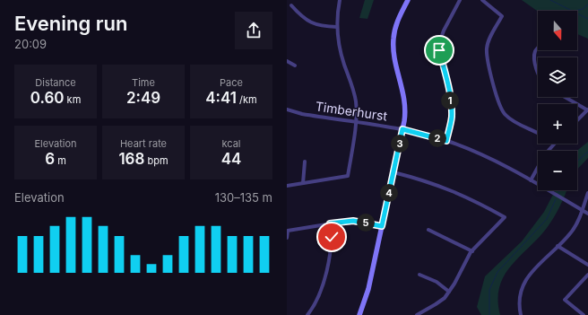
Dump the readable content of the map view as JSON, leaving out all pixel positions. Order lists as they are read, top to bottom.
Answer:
{
  "streets": {
    "street": ["Timberhurst"]
  },
  "north": "bottom",
  "page": {
    "heading": ["Evening run", "20:09"],
    "map_buttons": ["+", "−"],
    "stats": [
      ["Distance", "0.60 km"],
      ["Time", "2:49"],
      ["Pace", "4:41 /km"],
      ["Elevation", "6 m"],
      ["Heart rate", "168 bpm"],
      ["kcal", "44"]
    ],
    "pins": [
      "1",
      "2",
      "3",
      "4",
      "5"
    ],
    "chart": ["Elevation", "130–135 m"]
  }
}
